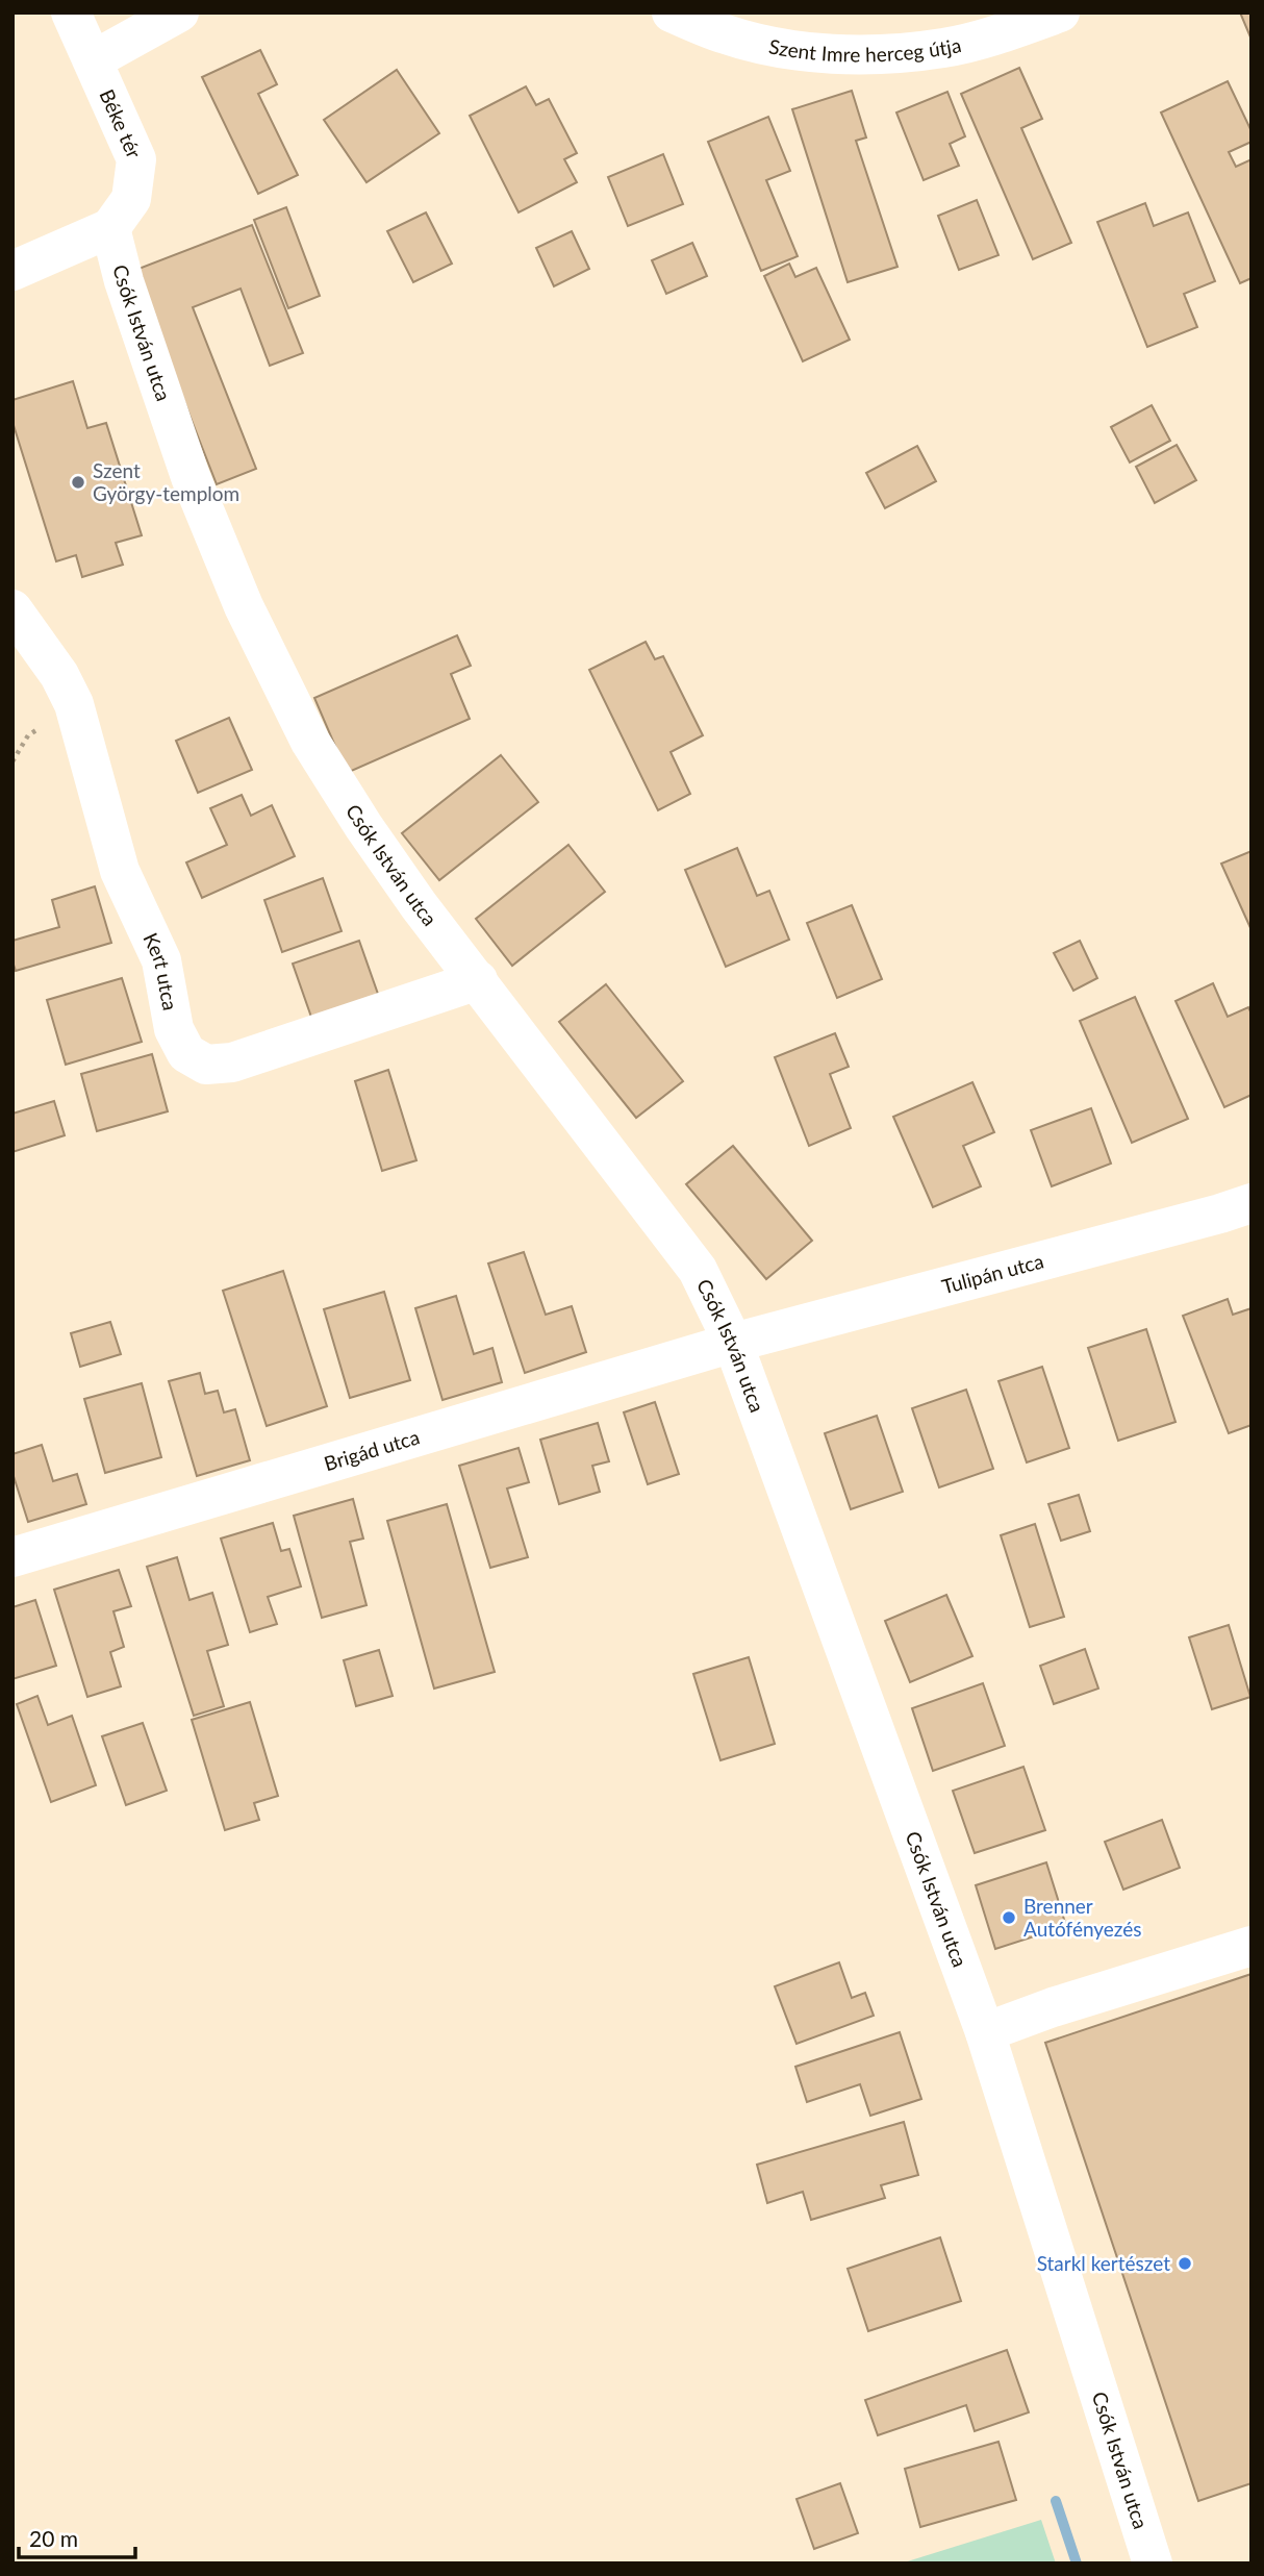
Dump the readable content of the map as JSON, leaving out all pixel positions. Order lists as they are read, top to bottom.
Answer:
{
  "streets": {
    "street": [
      "Szent Imre herceg útja",
      "Béke tér",
      "Csók István utca",
      "Kert utca",
      "Tulipán utca",
      "Brigád utca"
    ]
  },
  "crossings": [
    ["Béke tér", "Csók István utca"],
    ["Csók István utca", "Kert utca"],
    ["Csók István utca", "Tulipán utca"],
    ["Csók István utca", "Brigád utca"],
    ["Tulipán utca", "Brigád utca"]
  ],
  "places": ["Szent György-templom", "Brenner Autófényezés", "Starkl kertészet"],
  "scale_bar": "20 m"
}
